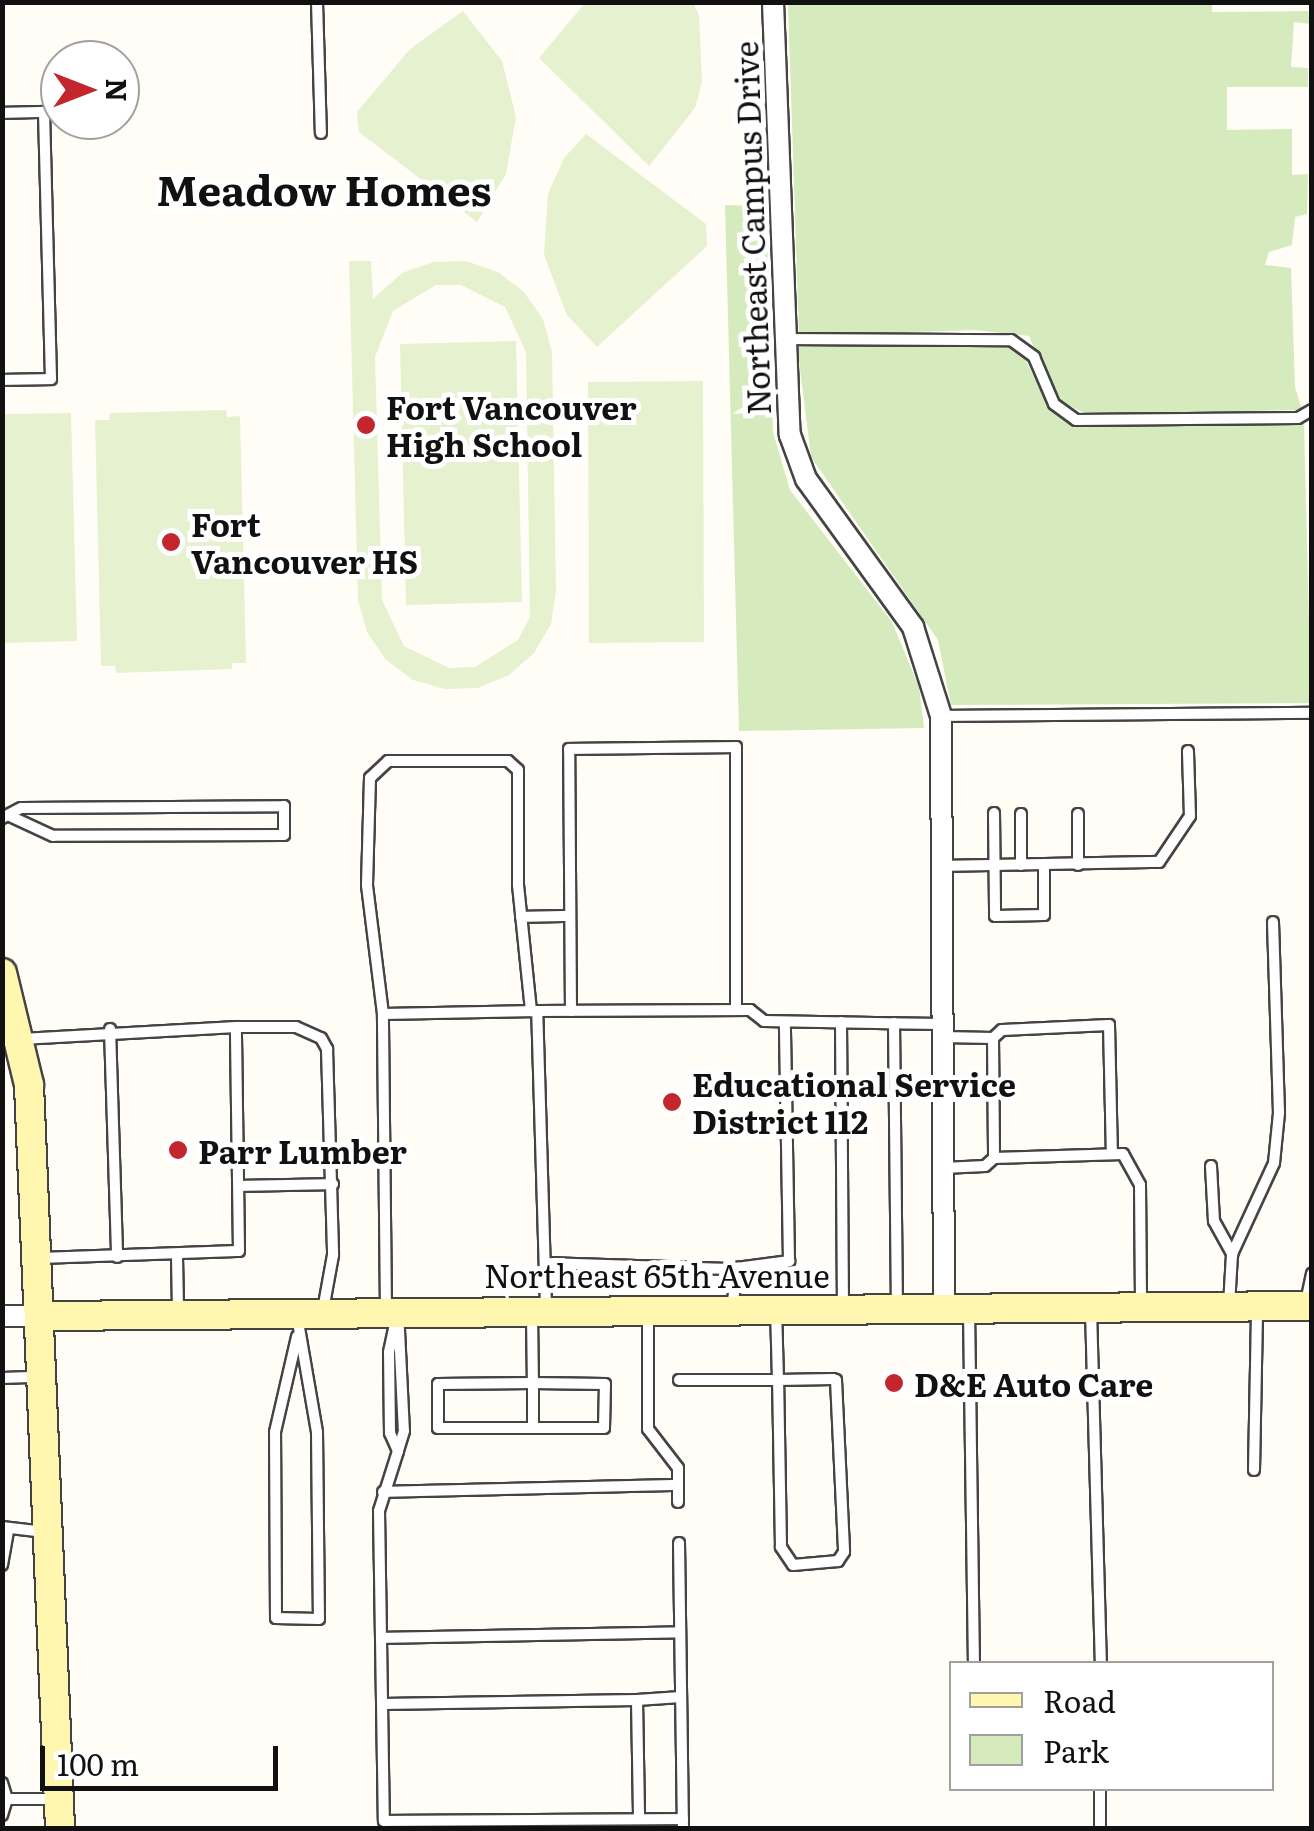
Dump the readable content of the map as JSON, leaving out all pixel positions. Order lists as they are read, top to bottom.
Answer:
{
  "streets": {
    "street": ["Northeast Campus Drive", "Northeast 65th Avenue"]
  },
  "crossings": [
    ["Northeast Campus Drive", "Northeast 65th Avenue"]
  ],
  "districts": ["Meadow Homes"],
  "places": [
    "Fort Vancouver High School",
    "Fort Vancouver HS",
    "Educational Service District 112",
    "Parr Lumber",
    "D&E Auto Care"
  ],
  "legend": ["Road", "Park"],
  "scale_bar": "100 m",
  "north": "right"
}
